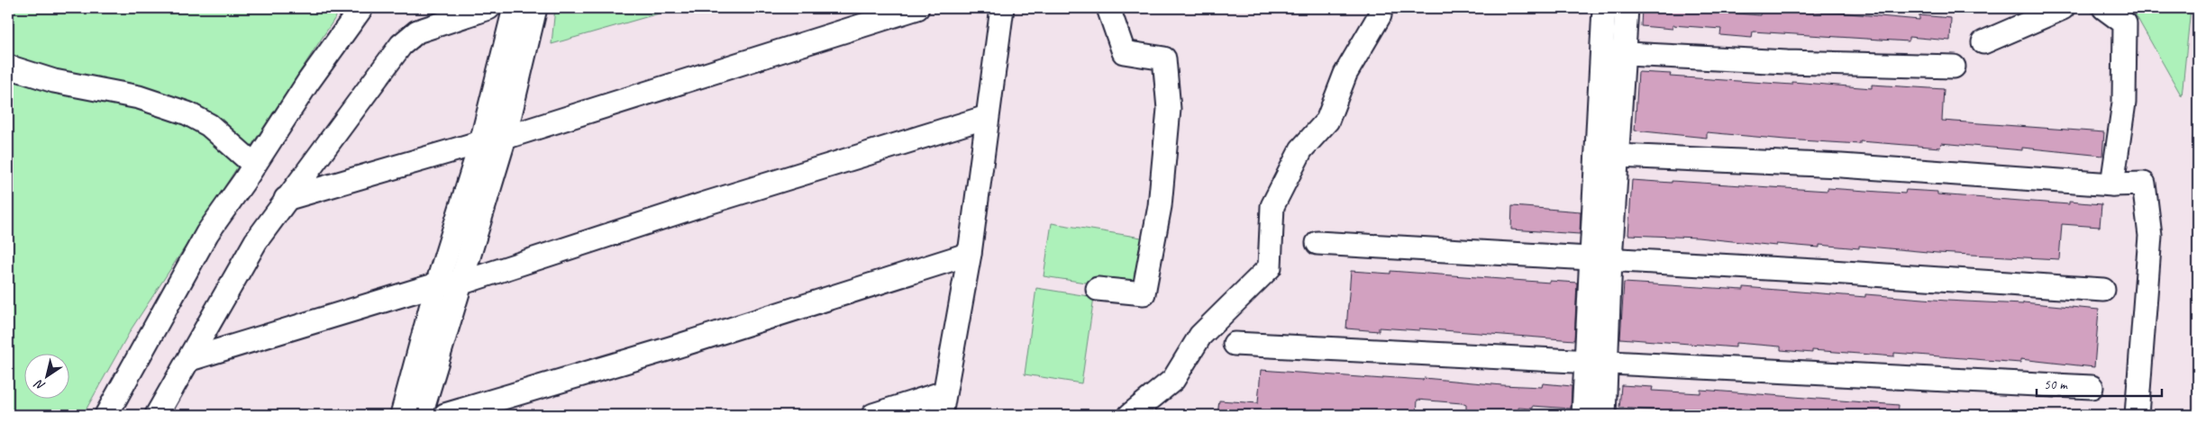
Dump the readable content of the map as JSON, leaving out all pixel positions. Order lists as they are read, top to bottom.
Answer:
{
  "scale_bar": "50 m",
  "north": "bottom left"
}
